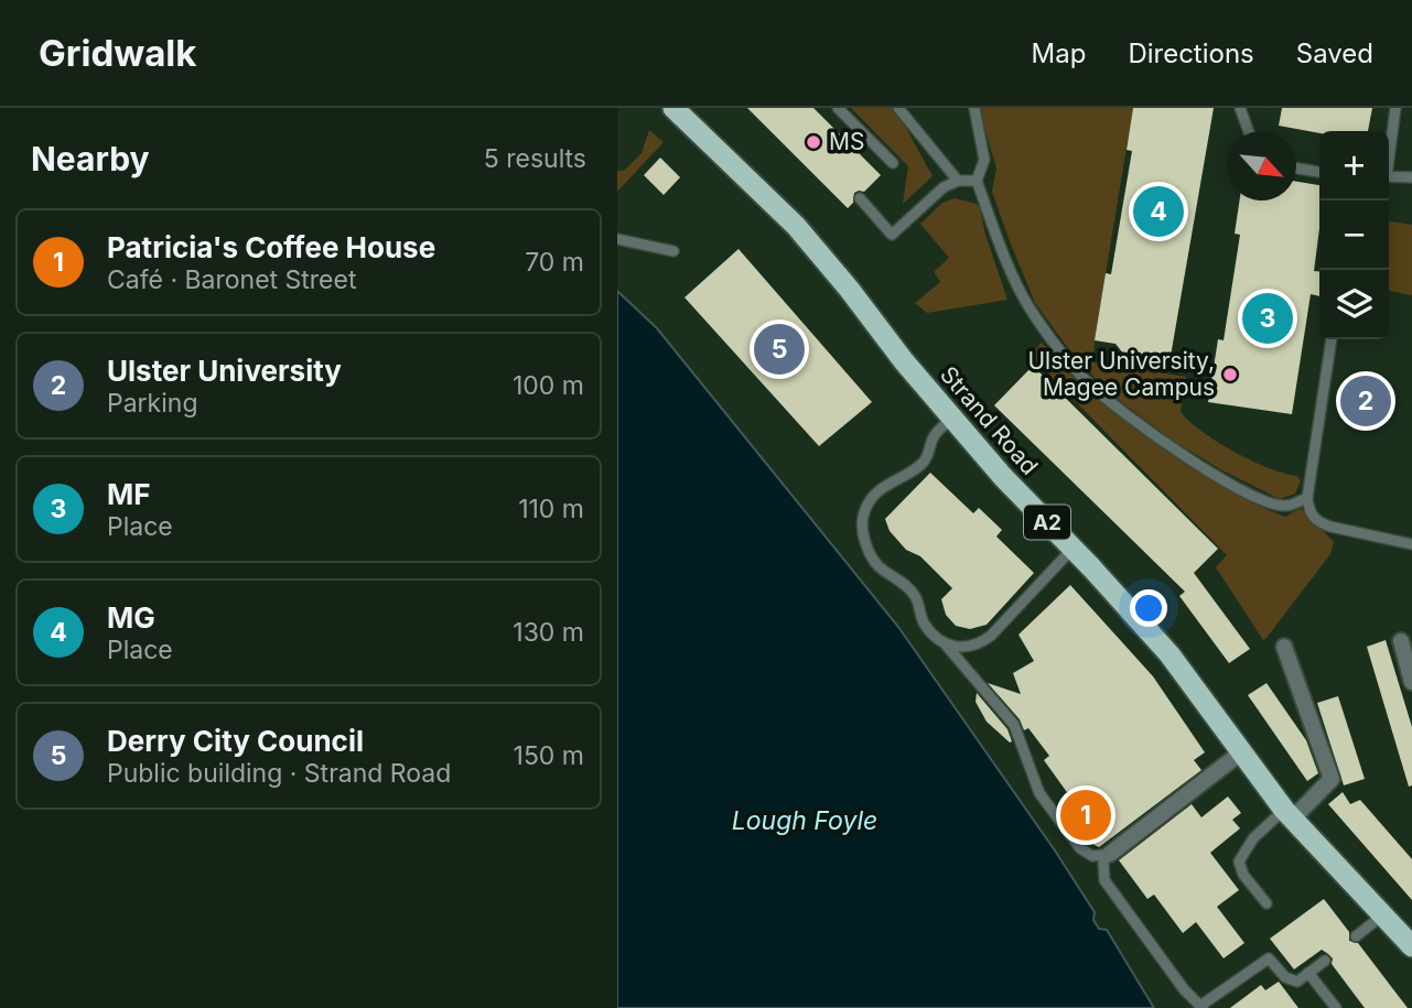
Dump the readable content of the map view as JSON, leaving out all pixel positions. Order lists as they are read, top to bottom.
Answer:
{
  "streets": {
    "highway": ["Strand Road", "A2"]
  },
  "water": ["Lough Foyle"],
  "places": ["MS", "Ulster University, Magee Campus"],
  "north": "bottom right",
  "page": {
    "header": "Gridwalk",
    "nav": ["Map", "Directions", "Saved"],
    "heading": ["Nearby", "5 results"],
    "map_buttons": ["+", "−"],
    "pins": [
      "4",
      "3",
      "5",
      "2",
      "1"
    ],
    "list": [
      {
        "mark": "1",
        "name": "Patricia's Coffee House",
        "note": "Café · Baronet Street",
        "value": "70 m"
      },
      {
        "mark": "2",
        "name": "Ulster University",
        "note": "Parking",
        "value": "100 m"
      },
      {
        "mark": "3",
        "name": "MF",
        "note": "Place",
        "value": "110 m"
      },
      {
        "mark": "4",
        "name": "MG",
        "note": "Place",
        "value": "130 m"
      },
      {
        "mark": "5",
        "name": "Derry City Council",
        "note": "Public building · Strand Road",
        "value": "150 m"
      }
    ]
  }
}
